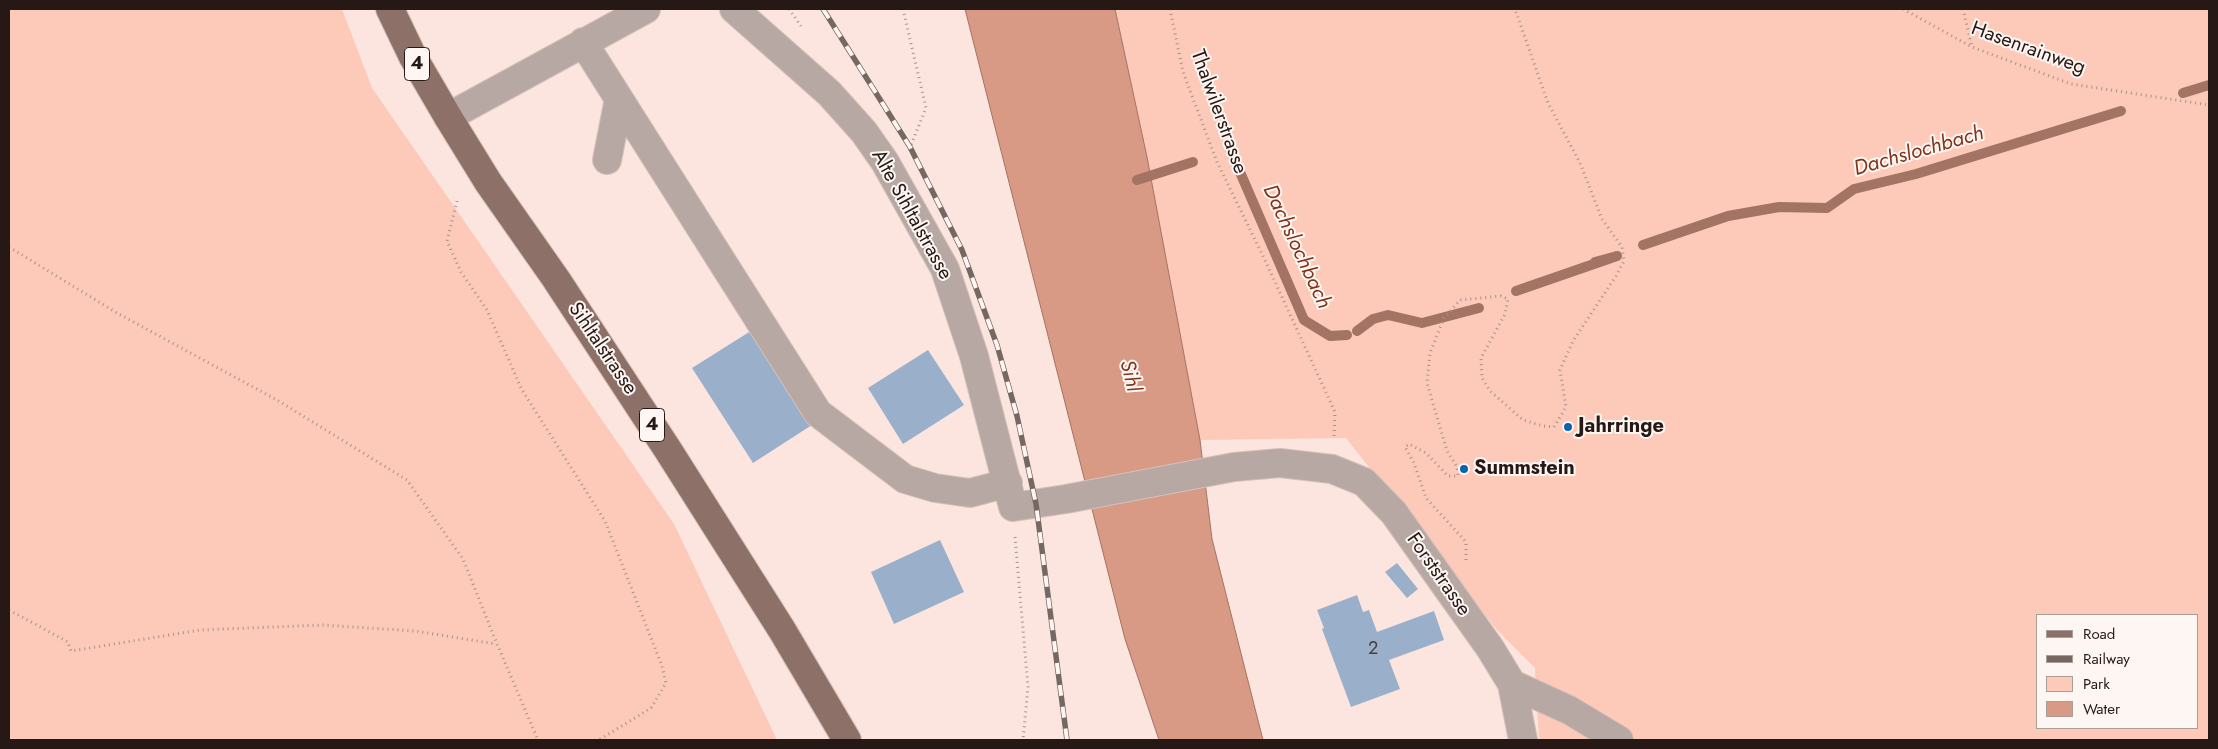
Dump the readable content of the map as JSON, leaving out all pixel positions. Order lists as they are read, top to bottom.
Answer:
{
  "streets": {
    "main road": ["4", "Sihltalstrasse"],
    "street": ["Alte Sihltalstrasse", "Forststrasse"],
    "path": ["Hasenrainweg", "Thalwilerstrasse"]
  },
  "crossings": [
    ["Alte Sihltalstrasse", "Forststrasse"]
  ],
  "water": ["Dachslochbach", "Sihl"],
  "places": ["Jahrringe", "Summstein"],
  "house_numbers": ["2"],
  "legend": [
    "Road",
    "Railway",
    "Park",
    "Water"
  ]
}
